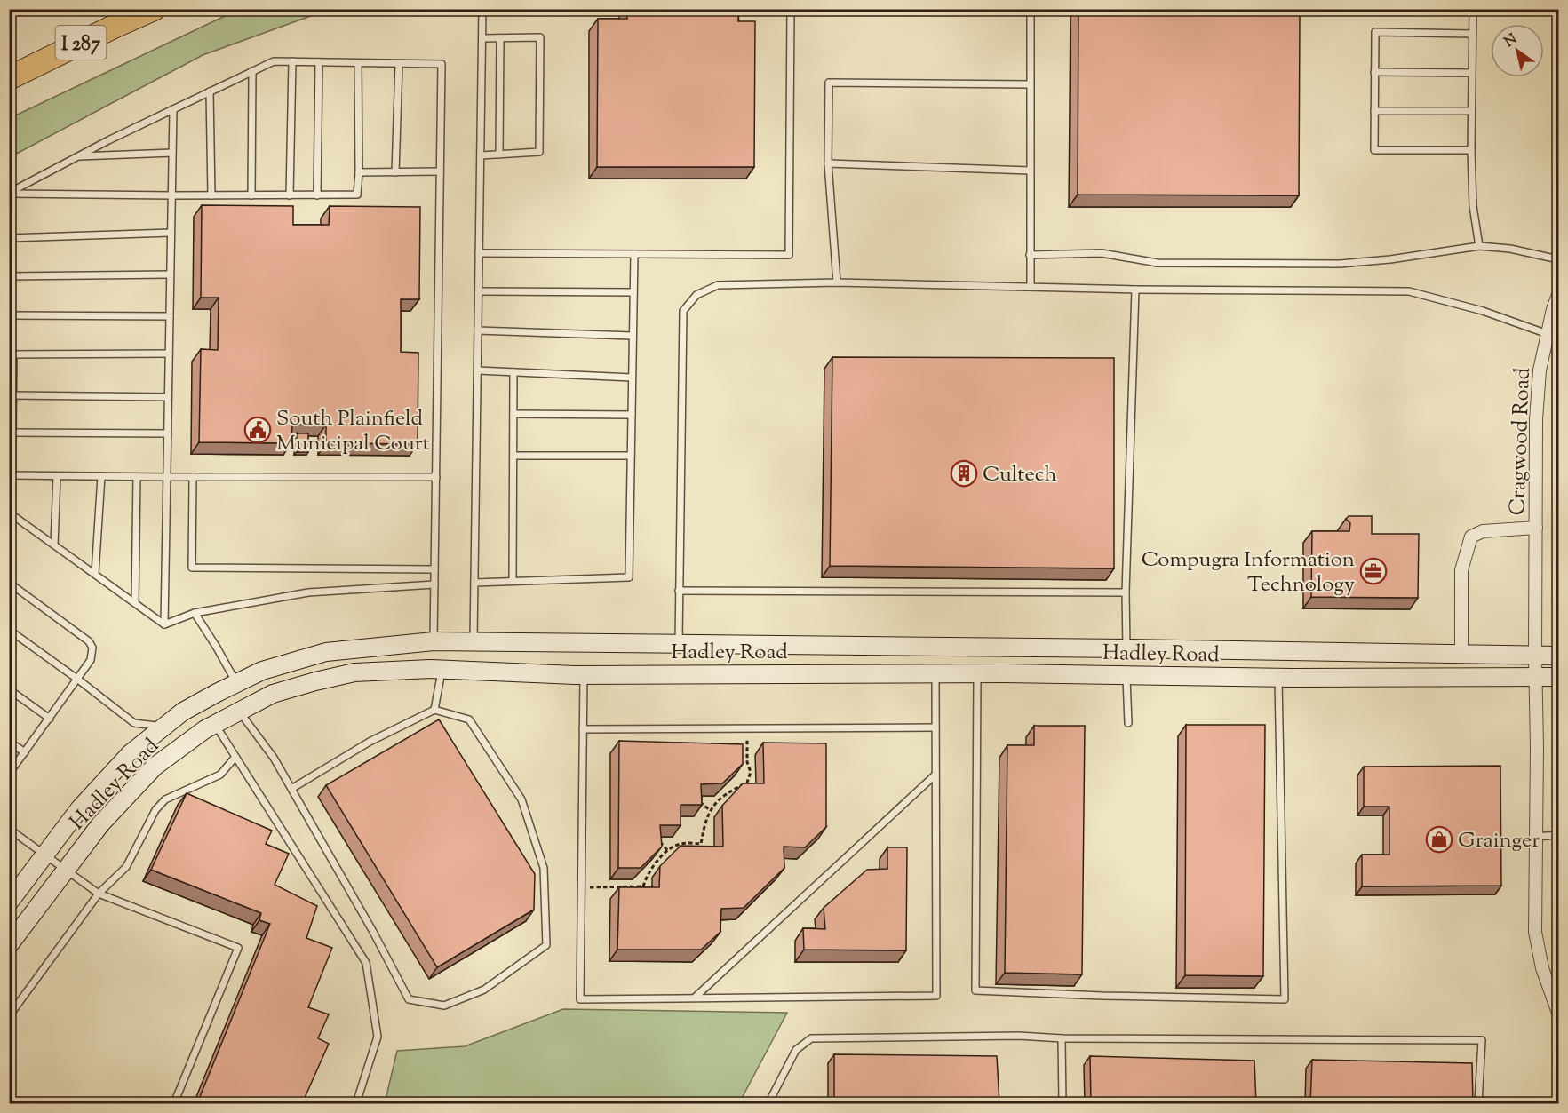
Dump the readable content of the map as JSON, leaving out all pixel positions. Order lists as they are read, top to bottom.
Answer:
{
  "streets": {
    "highway": ["I 287"],
    "main road": ["Hadley Road"],
    "street": ["Cragwood Road"]
  },
  "crossings": [
    ["Cragwood Road", "Hadley Road"]
  ],
  "places": {
    "public building": ["South Plainfield Municipal Court"],
    "building": ["Cultech"],
    "office": ["Compugra Information Technology"],
    "shop": ["Grainger"]
  },
  "north": "top left"
}
